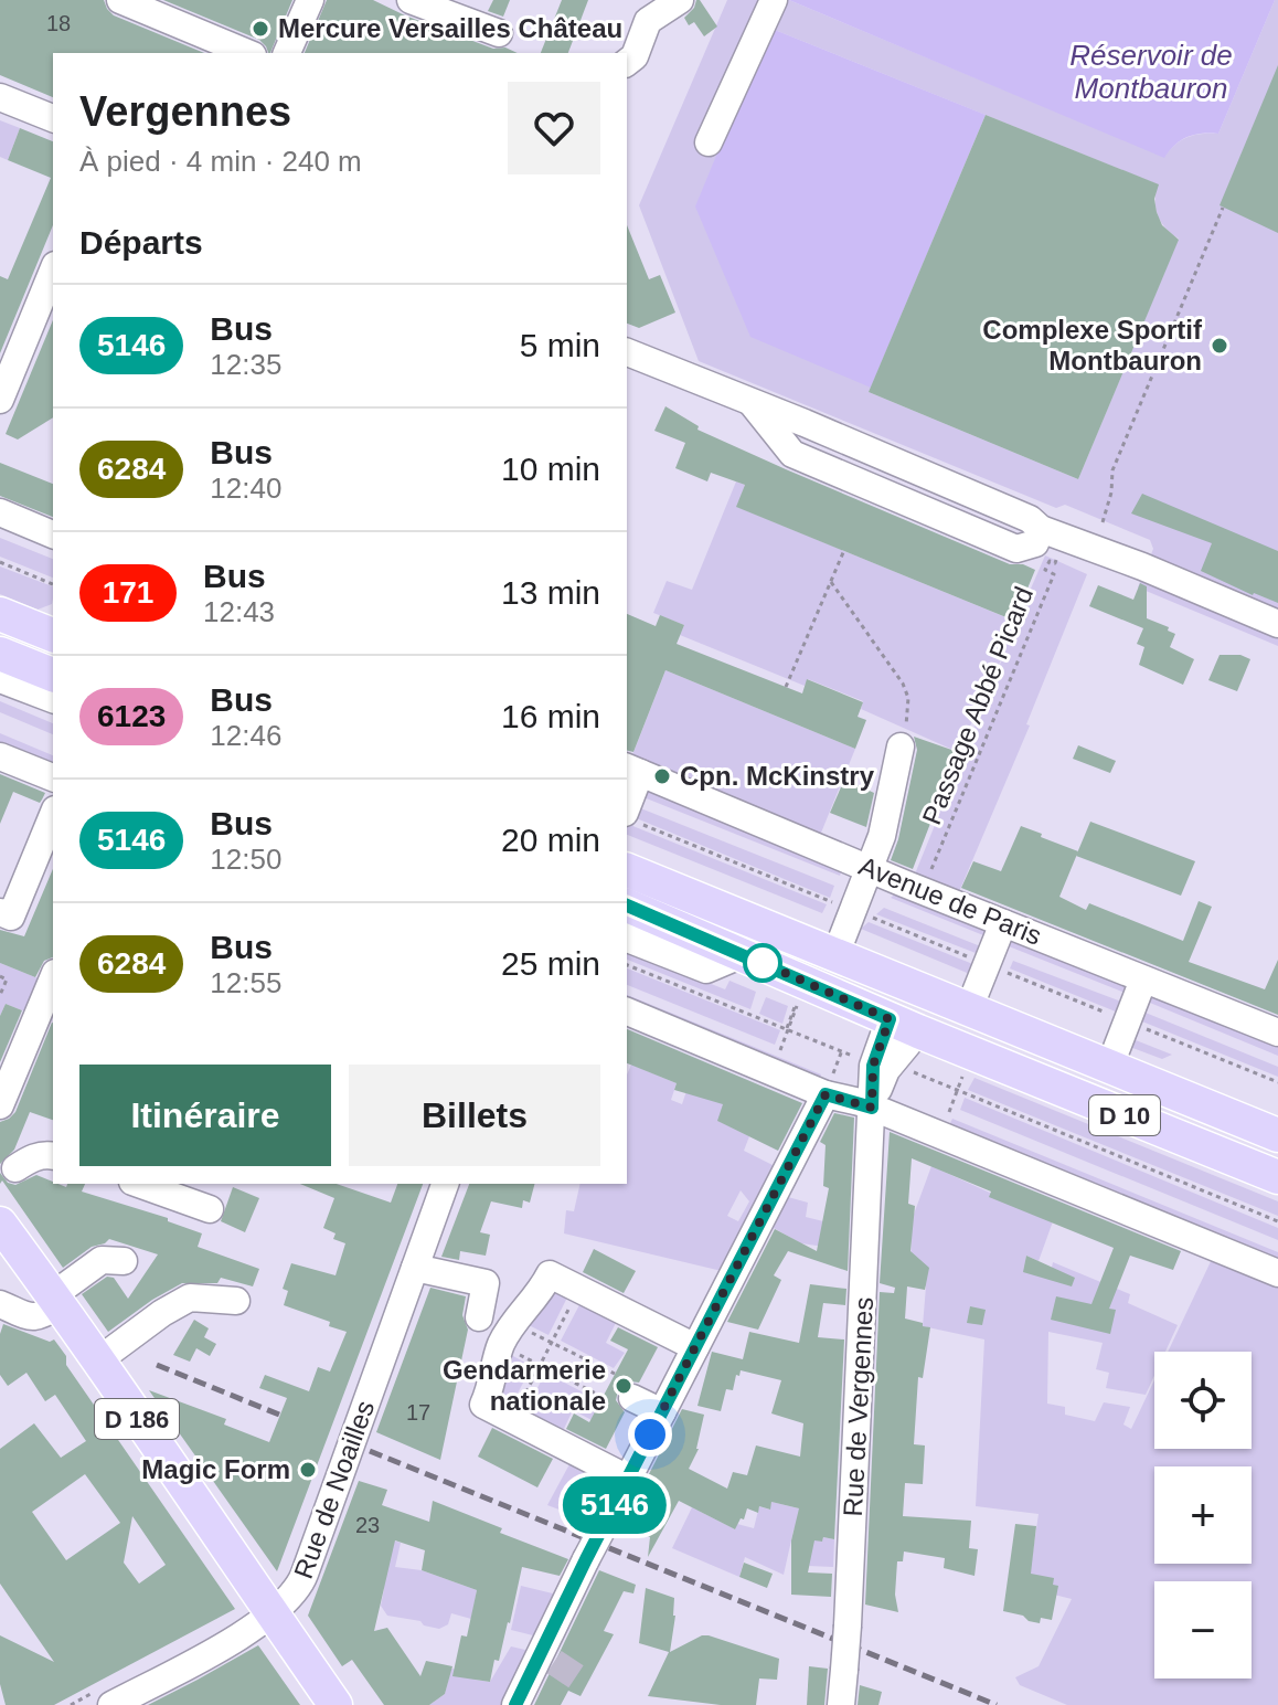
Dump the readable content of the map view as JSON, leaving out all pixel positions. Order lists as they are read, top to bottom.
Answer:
{
  "streets": {
    "main road": ["D 10", "D 186"],
    "street": ["Avenue de Paris", "Rue de Vergennes", "Rue de Noailles"],
    "path": ["Passage Abbé Picard"]
  },
  "crossings": [
    ["Passage Abbé Picard", "Avenue de Paris"],
    ["D 10", "Rue de Vergennes"],
    ["D 186", "Rue de Noailles"]
  ],
  "water": ["Réservoir de Montbauron"],
  "places": [
    "Mercure Versailles Château",
    "Complexe Sportif Montbauron",
    "Cpn. McKinstry",
    "Gendarmerie nationale",
    "Magic Form"
  ],
  "lines": ["bus line 5146"],
  "house_numbers": ["18", "17", "23"],
  "page": {
    "on_map": "5146",
    "heading": [
      ["Vergennes", "À pied · 4 min · 240 m"],
      "Départs"
    ],
    "list": [
      {
        "mark": "5146",
        "name": "Bus",
        "note": "12:35",
        "value": "5 min"
      },
      {
        "mark": "6284",
        "name": "Bus",
        "note": "12:40",
        "value": "10 min"
      },
      {
        "mark": "171",
        "name": "Bus",
        "note": "12:43",
        "value": "13 min"
      },
      {
        "mark": "6123",
        "name": "Bus",
        "note": "12:46",
        "value": "16 min"
      },
      {
        "mark": "5146",
        "name": "Bus",
        "note": "12:50",
        "value": "20 min"
      },
      {
        "mark": "6284",
        "name": "Bus",
        "note": "12:55",
        "value": "25 min"
      }
    ],
    "buttons": ["Itinéraire", "Billets"],
    "map_buttons": ["+", "−"]
  }
}
